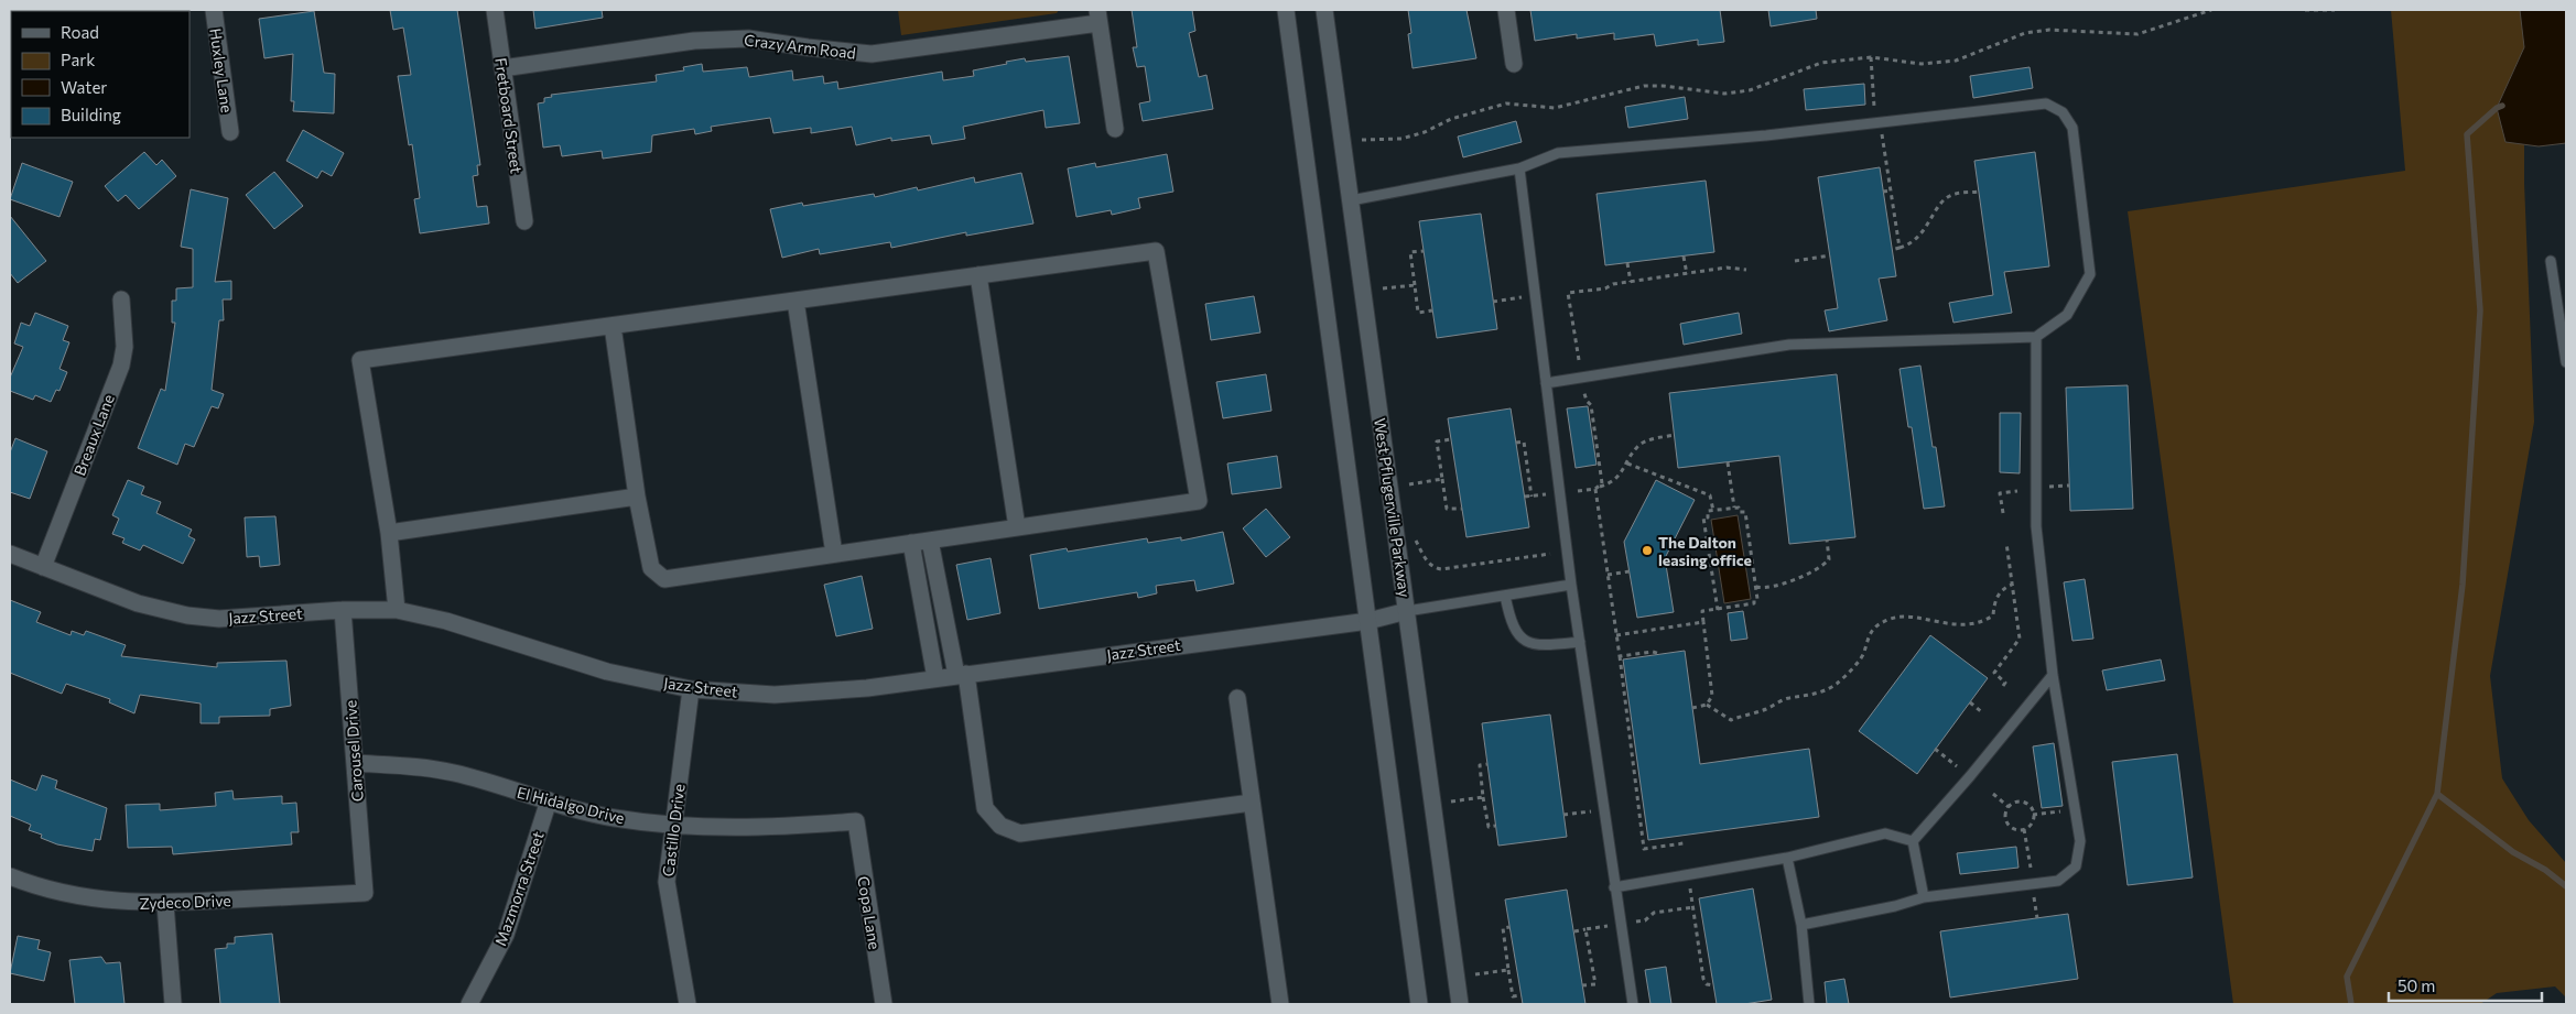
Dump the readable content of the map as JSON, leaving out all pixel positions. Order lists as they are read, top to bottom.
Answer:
{
  "streets": {
    "street": [
      "Crazy Arm Road",
      "Huxley Lane",
      "Fretboard Street",
      "Breaux Lane",
      "West Pflugerville Parkway",
      "Jazz Street",
      "Carousel Drive",
      "El Hidalgo Drive",
      "Castillo Drive",
      "Mazmorra Street",
      "Zydeco Drive",
      "Copa Lane"
    ]
  },
  "crossings": [
    ["Crazy Arm Road", "Fretboard Street"],
    ["Breaux Lane", "Jazz Street"],
    ["West Pflugerville Parkway", "Jazz Street"],
    ["Jazz Street", "Carousel Drive"],
    ["Jazz Street", "Castillo Drive"],
    ["Carousel Drive", "El Hidalgo Drive"],
    ["Carousel Drive", "Zydeco Drive"],
    ["El Hidalgo Drive", "Castillo Drive"],
    ["El Hidalgo Drive", "Mazmorra Street"],
    ["El Hidalgo Drive", "Copa Lane"]
  ],
  "places": ["The Dalton leasing office"],
  "legend": [
    "Road",
    "Park",
    "Water",
    "Building"
  ],
  "scale_bar": "50 m"
}
